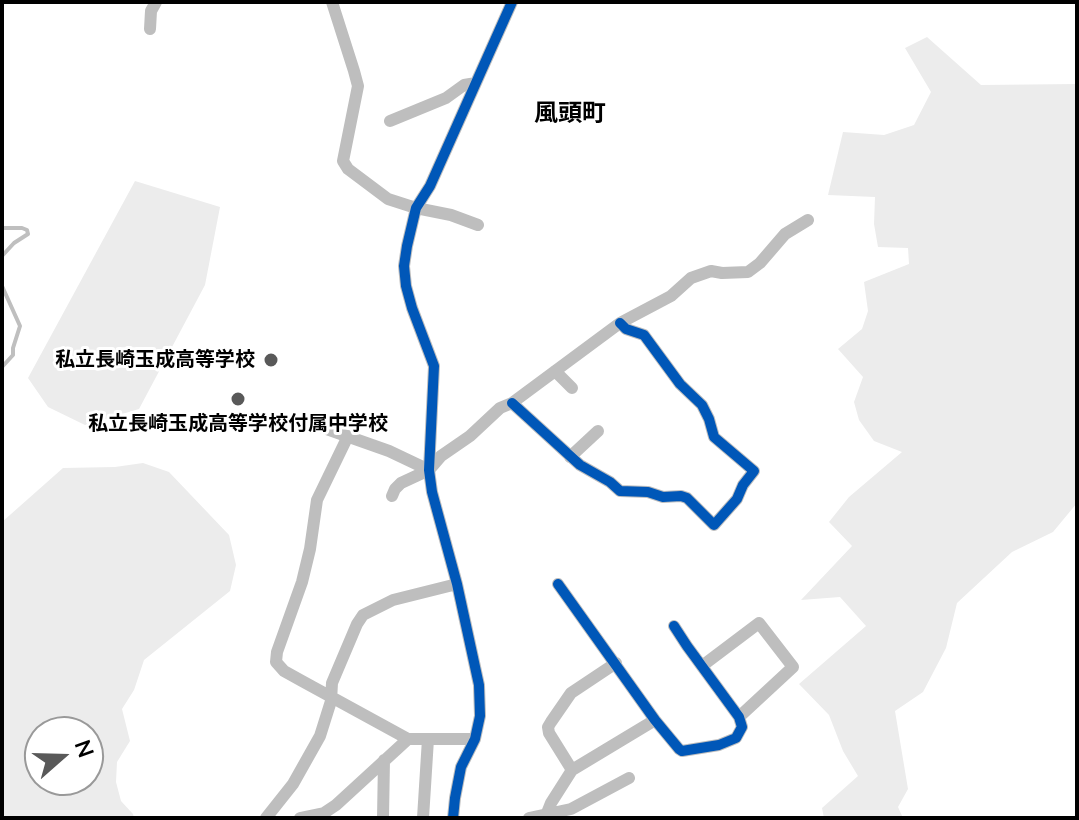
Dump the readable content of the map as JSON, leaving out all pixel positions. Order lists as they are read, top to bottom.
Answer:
{
  "districts": ["風頭町"],
  "places": ["私立長崎玉成高等学校", "私立長崎玉成高等学校付属中学校"],
  "north": "right"
}
